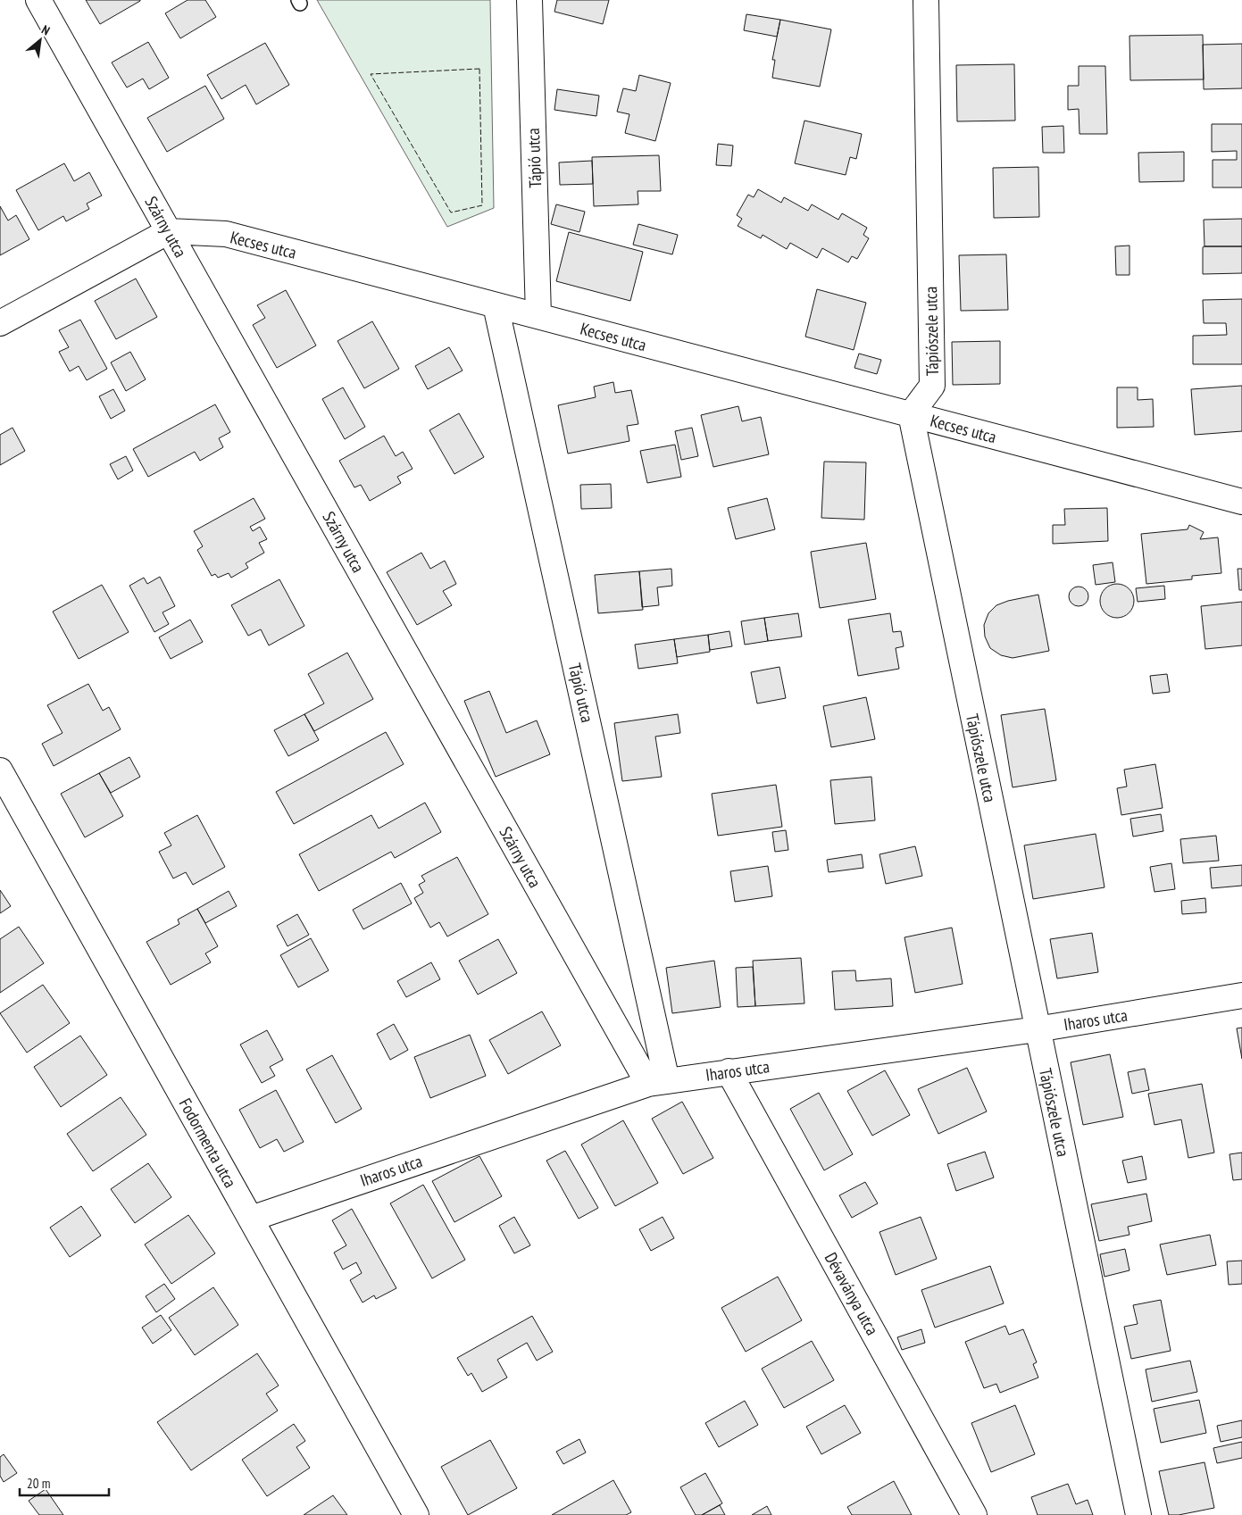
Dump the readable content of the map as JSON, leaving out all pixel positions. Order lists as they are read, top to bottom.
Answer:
{
  "streets": {
    "street": [
      "Tápió utca",
      "Szárny utca",
      "Kecses utca",
      "Tápiószele utca",
      "Iharos utca",
      "Fodormenta utca",
      "Dévaványa utca"
    ]
  },
  "crossings": [
    ["Tápió utca", "Szárny utca"],
    ["Tápió utca", "Kecses utca"],
    ["Tápió utca", "Iharos utca"],
    ["Szárny utca", "Kecses utca"],
    ["Szárny utca", "Iharos utca"],
    ["Kecses utca", "Tápiószele utca"],
    ["Tápiószele utca", "Iharos utca"],
    ["Iharos utca", "Fodormenta utca"],
    ["Iharos utca", "Dévaványa utca"]
  ],
  "scale_bar": "20 m",
  "north": "top right"
}
